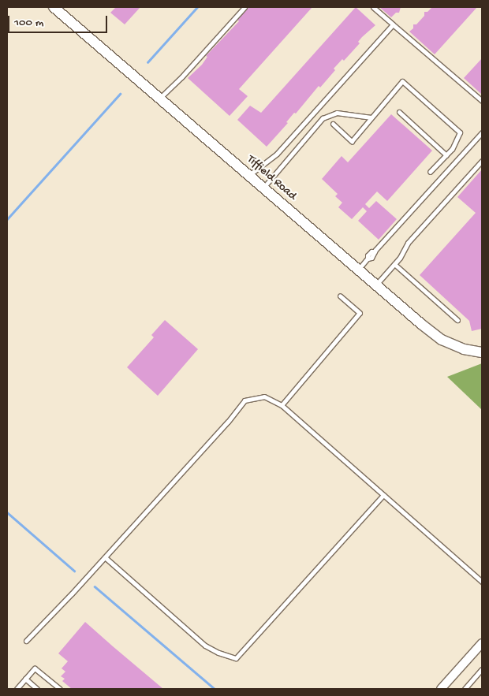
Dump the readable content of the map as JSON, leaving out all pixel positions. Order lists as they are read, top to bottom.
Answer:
{
  "streets": {
    "street": ["Tiffield Road"]
  },
  "scale_bar": "100 m"
}
